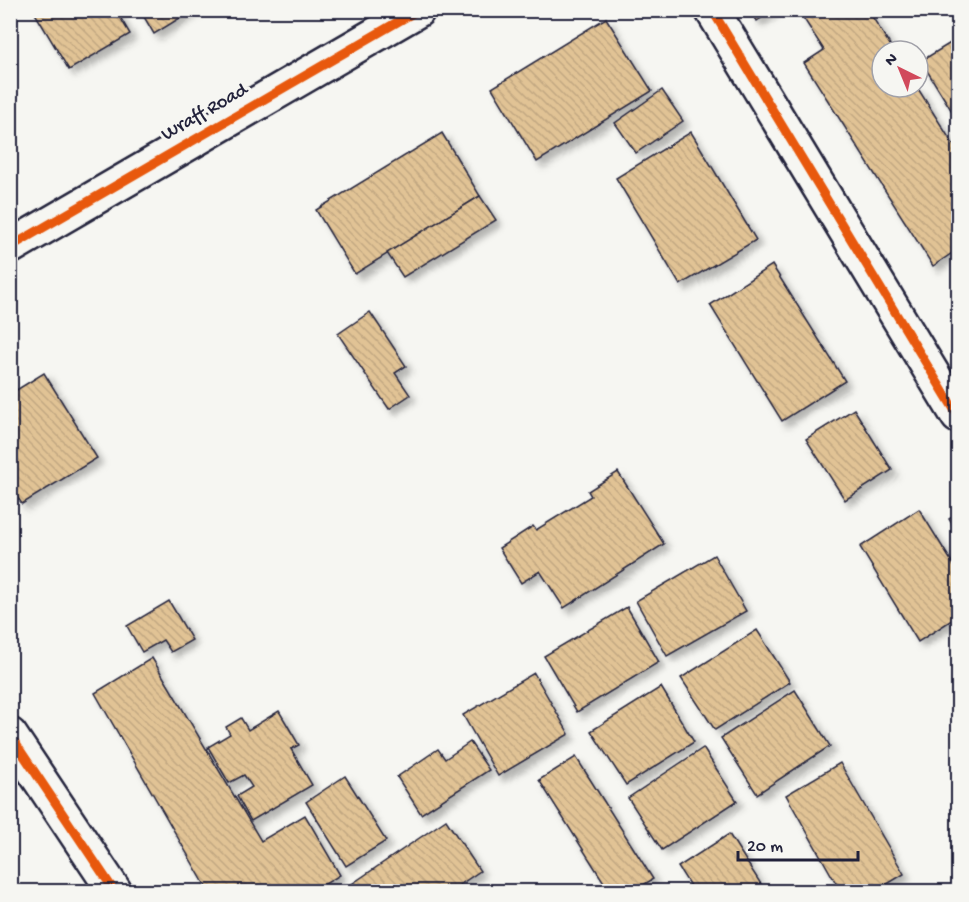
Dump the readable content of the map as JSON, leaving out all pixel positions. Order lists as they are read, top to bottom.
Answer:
{
  "streets": {
    "street": ["Wraff Road"]
  },
  "scale_bar": "20 m",
  "north": "top left"
}
